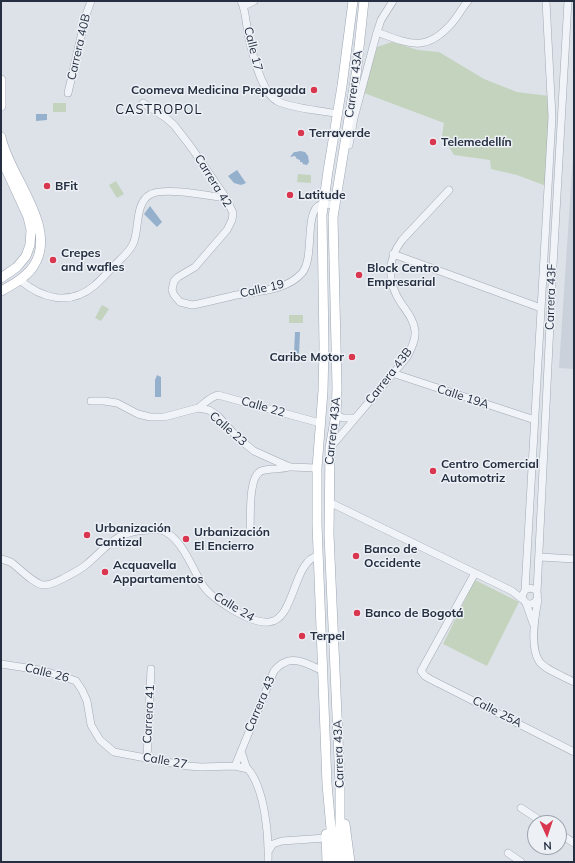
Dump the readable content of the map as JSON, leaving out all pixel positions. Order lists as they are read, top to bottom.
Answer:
{
  "streets": {
    "main road": ["Carrera 43A"],
    "street": [
      "Carrera 40B",
      "Calle 17",
      "Carrera 42",
      "Calle 19",
      "Carrera 43F",
      "Carrera 43B",
      "Calle 19A",
      "Calle 22",
      "Calle 23",
      "Calle 24",
      "Calle 26",
      "Carrera 43",
      "Calle 25A",
      "Carrera 41",
      "Calle 27"
    ]
  },
  "crossings": [
    ["Calle 17", "Carrera 43A"],
    ["Carrera 43A", "Calle 19"],
    ["Carrera 43A", "Carrera 43B"],
    ["Carrera 43A", "Calle 22"],
    ["Carrera 43A", "Calle 23"],
    ["Carrera 43A", "Calle 24"],
    ["Carrera 43A", "Carrera 43"],
    ["Carrera 42", "Calle 19"],
    ["Carrera 43F", "Calle 19A"],
    ["Carrera 43B", "Calle 19A"],
    ["Calle 22", "Calle 23"],
    ["Calle 26", "Calle 27"],
    ["Carrera 43", "Calle 27"],
    ["Carrera 41", "Calle 27"]
  ],
  "districts": ["CASTROPOL"],
  "places": [
    "Coomeva Medicina Prepagada",
    "Terraverde",
    "Telemedellín",
    "BFit",
    "Latitude",
    "Crepes and wafles",
    "Block Centro Empresarial",
    "Caribe Motor",
    "Centro Comercial Automotriz",
    "Urbanización Cantizal",
    "Urbanización El Encierro",
    "Banco de Occidente",
    "Acquavella Appartamentos",
    "Banco de Bogotá",
    "Terpel"
  ],
  "north": "bottom"
}
